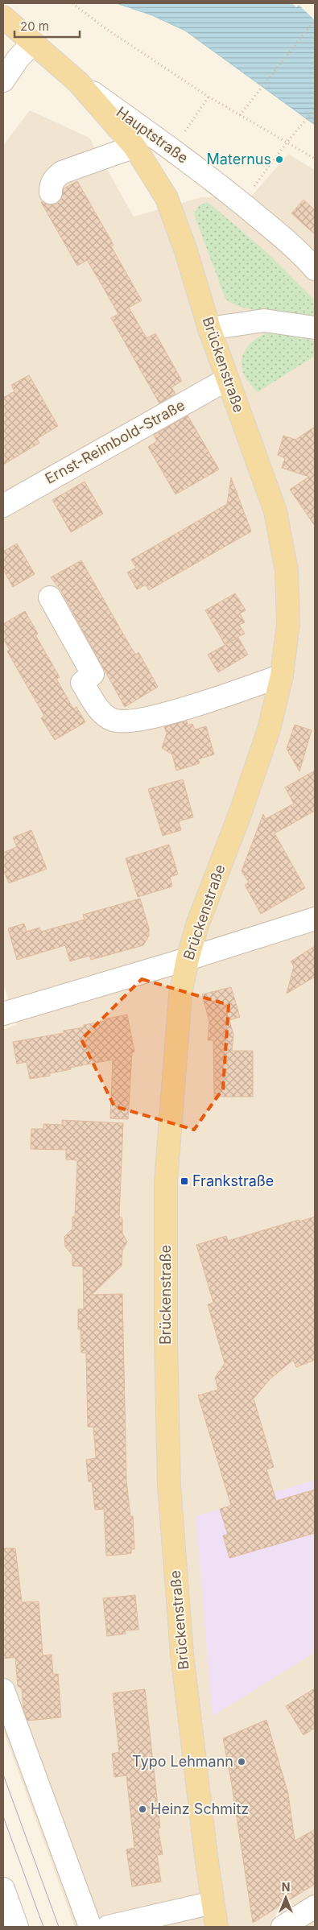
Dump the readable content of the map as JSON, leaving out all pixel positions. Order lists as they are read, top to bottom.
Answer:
{
  "streets": {
    "main road": ["Brückenstraße"],
    "street": ["Hauptstraße", "Ernst-Reimbold-Straße"]
  },
  "crossings": [
    ["Hauptstraße", "Brückenstraße"],
    ["Brückenstraße", "Ernst-Reimbold-Straße"]
  ],
  "places": {
    "other": ["Maternus", "Typo Lehmann", "Heinz Schmitz"],
    "transit": ["Frankstraße"]
  },
  "scale_bar": "20 m",
  "north": "top"
}
